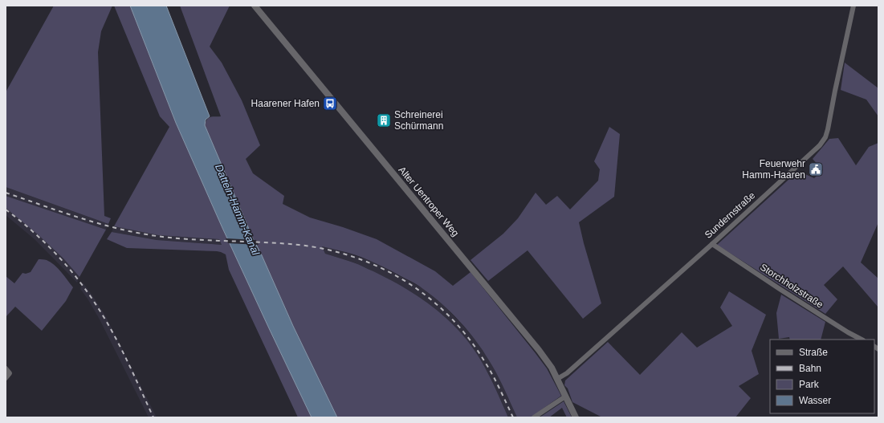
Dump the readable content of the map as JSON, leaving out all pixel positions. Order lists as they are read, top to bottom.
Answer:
{
  "streets": {
    "street": ["Alter Uentroper Weg", "Sundernstraße", "Storchholzstraße"]
  },
  "crossings": [
    ["Alter Uentroper Weg", "Sundernstraße"],
    ["Sundernstraße", "Storchholzstraße"]
  ],
  "water": ["Datteln-Hamm-Kanal"],
  "places": {
    "bus stop": ["Haarener Hafen"],
    "building": ["Schreinerei Schürmann"],
    "public building": ["Feuerwehr Hamm-Haaren"]
  },
  "legend": [
    "Straße",
    "Bahn",
    "Park",
    "Wasser"
  ]
}
